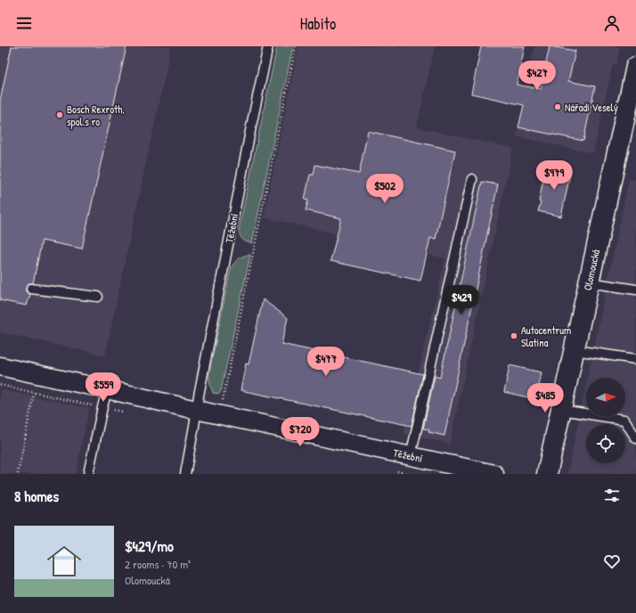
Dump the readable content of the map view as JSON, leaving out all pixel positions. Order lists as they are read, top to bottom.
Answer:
{
  "streets": {
    "main road": ["Olomoucká"],
    "street": ["Těžební"]
  },
  "places": ["Nářadí Veselý", "Bosch Rexroth, spol.s ro", "Autocentrum Slatina"],
  "north": "right",
  "page": {
    "header": "Habito",
    "price": [
      "$427",
      "$979",
      "$502",
      "$429",
      "$477",
      "$559",
      "$485",
      "$720"
    ],
    "heading": "8 homes",
    "list": [
      {
        "name": "$429/mo",
        "note": "2 rooms · 70 m² · Olomoucká"
      }
    ]
  }
}
